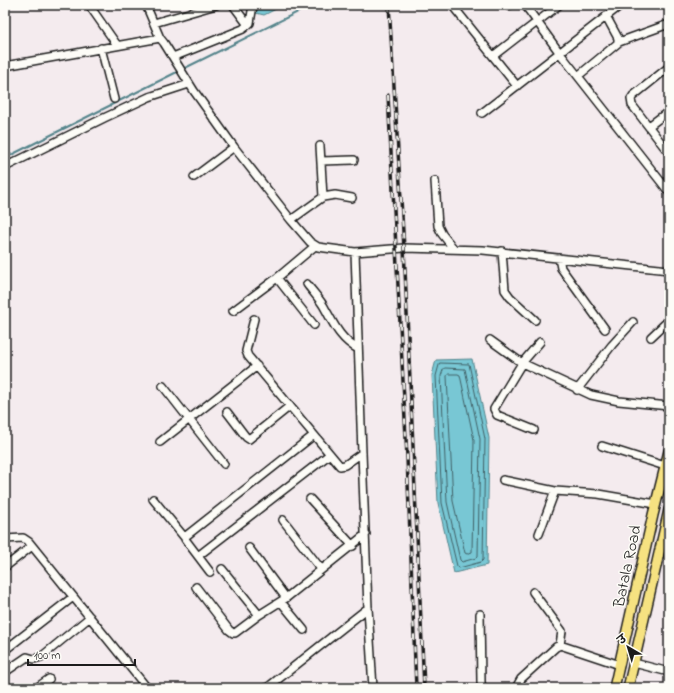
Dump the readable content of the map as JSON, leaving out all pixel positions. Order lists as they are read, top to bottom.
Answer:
{
  "streets": {
    "main road": ["Batala Road"]
  },
  "scale_bar": "100 m",
  "north": "top left"
}
